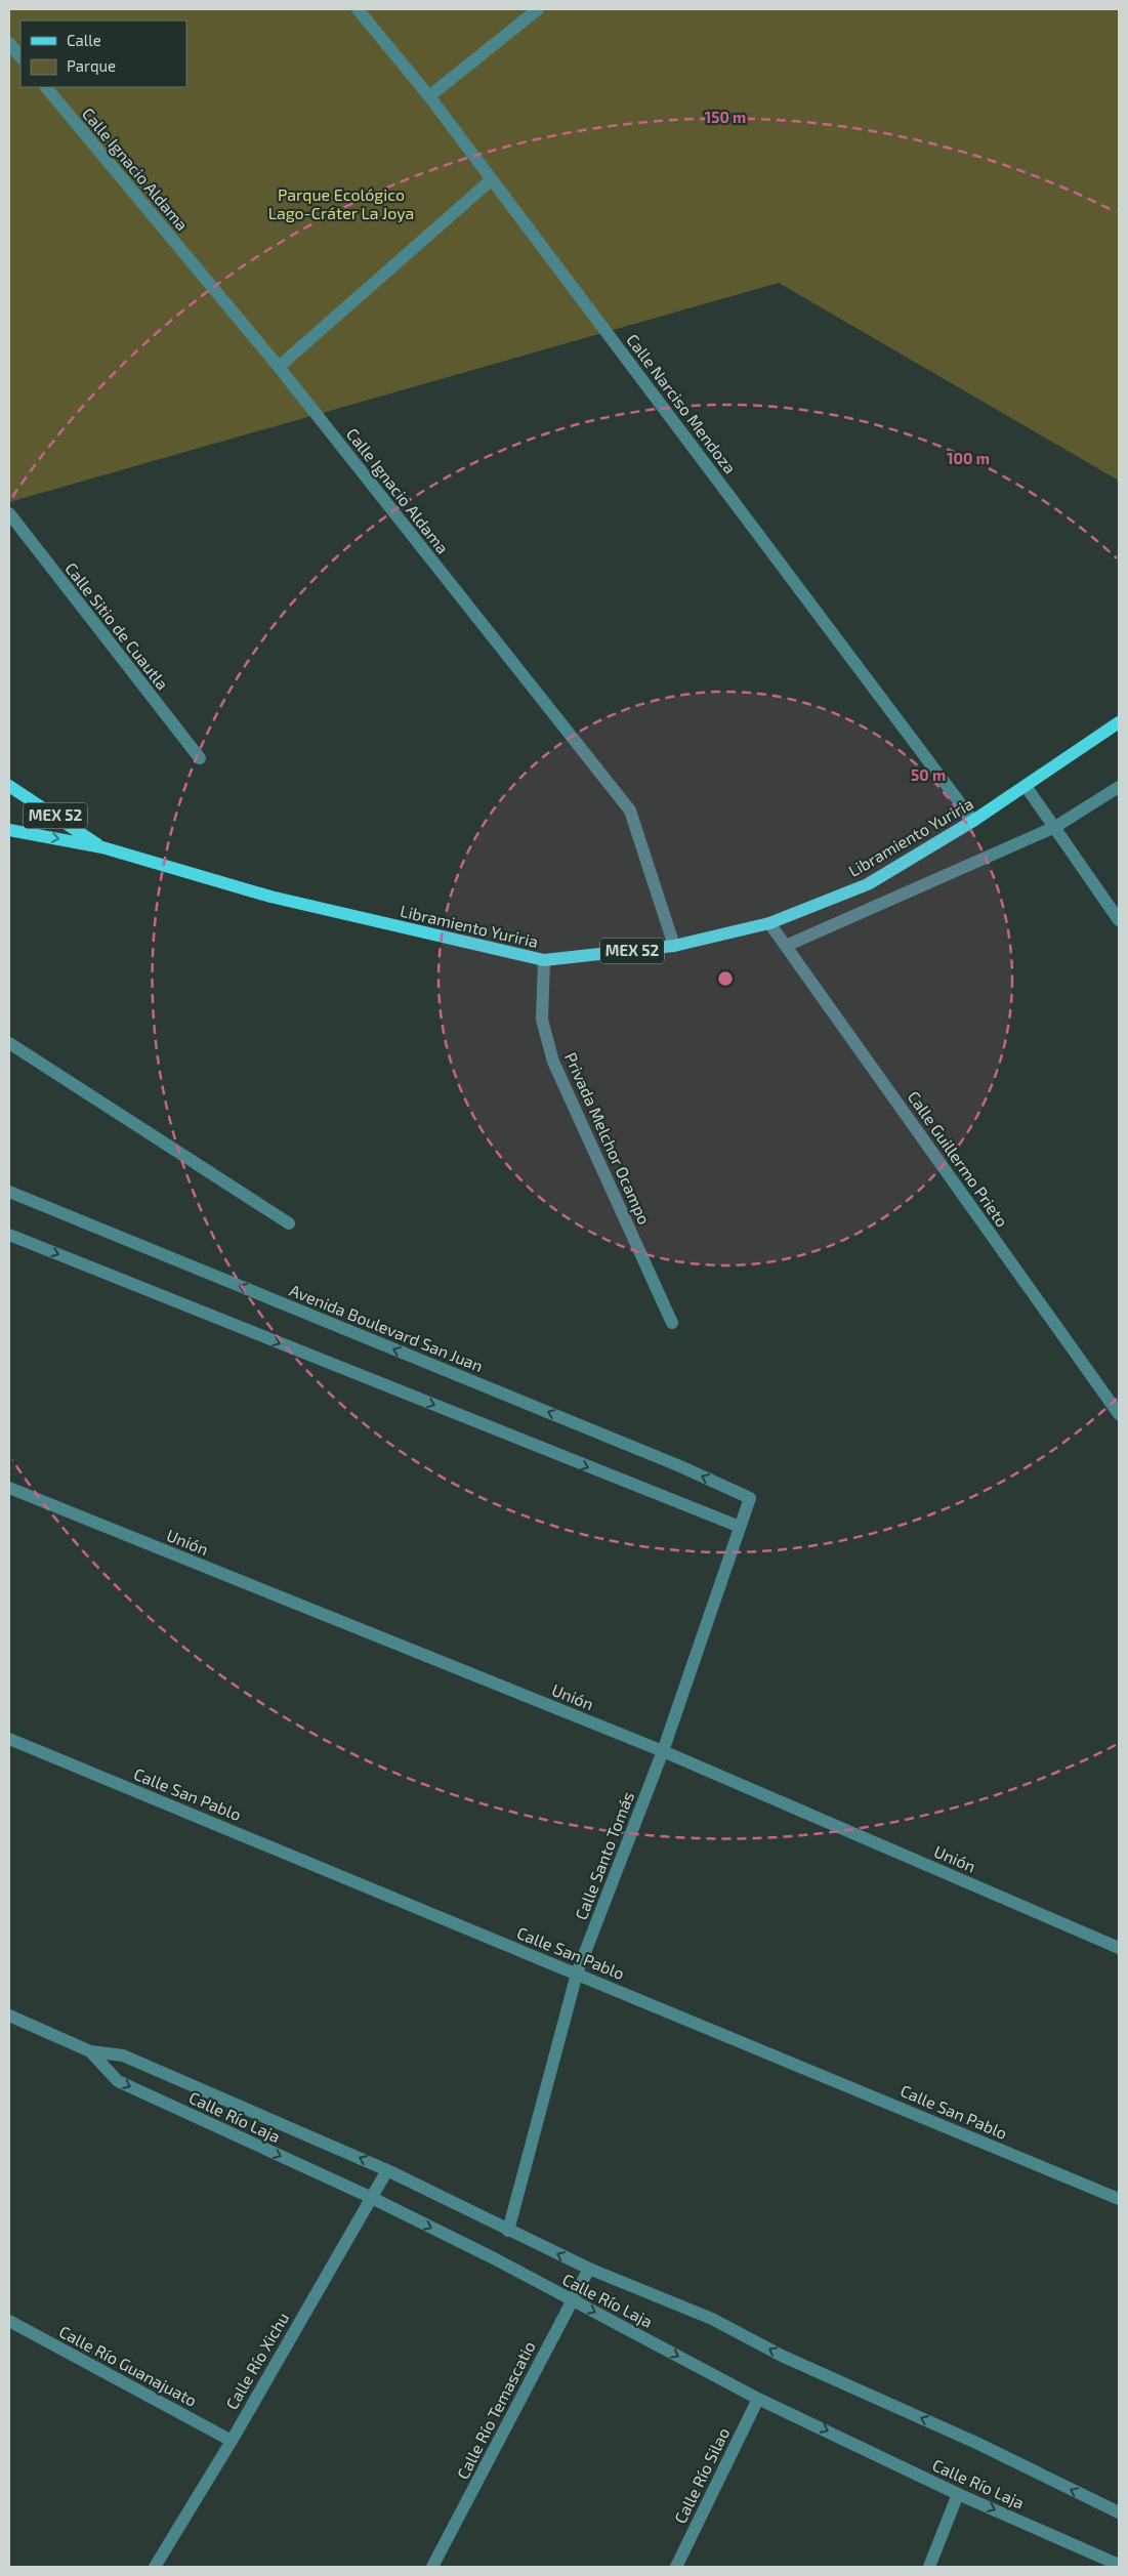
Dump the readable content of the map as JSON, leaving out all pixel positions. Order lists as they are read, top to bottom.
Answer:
{
  "streets": {
    "main road": ["MEX 52", "Libramiento Yuriria"],
    "street": [
      "Calle Ignacio Aldama",
      "Calle Narciso Mendoza",
      "Calle Sitio de Cuautla",
      "Privada Melchor Ocampo",
      "Calle Guillermo Prieto",
      "Avenida Boulevard San Juan",
      "Unión",
      "Calle San Pablo",
      "Calle Santo Tomás",
      "Calle Río Laja",
      "Calle Río Xichu",
      "Calle Río Guanajuato",
      "Calle Río Temascatio",
      "Calle Río Silao"
    ]
  },
  "crossings": [
    ["Calle Ignacio Aldama", "Libramiento Yuriria"],
    ["Calle Narciso Mendoza", "Libramiento Yuriria"],
    ["Libramiento Yuriria", "Privada Melchor Ocampo"],
    ["Libramiento Yuriria", "Calle Guillermo Prieto"],
    ["Avenida Boulevard San Juan", "Calle Santo Tomás"],
    ["Unión", "Calle Santo Tomás"],
    ["Calle San Pablo", "Calle Santo Tomás"],
    ["Calle Santo Tomás", "Calle Río Laja"],
    ["Calle Río Laja", "Calle Río Xichu"],
    ["Calle Río Laja", "Calle Río Temascatio"],
    ["Calle Río Laja", "Calle Río Silao"],
    ["Calle Río Xichu", "Calle Río Guanajuato"]
  ],
  "parks": ["Parque Ecológico Lago-Cráter La Joya"],
  "legend": ["Calle", "Parque"],
  "rings": ["150 m", "100 m", "50 m"]
}
